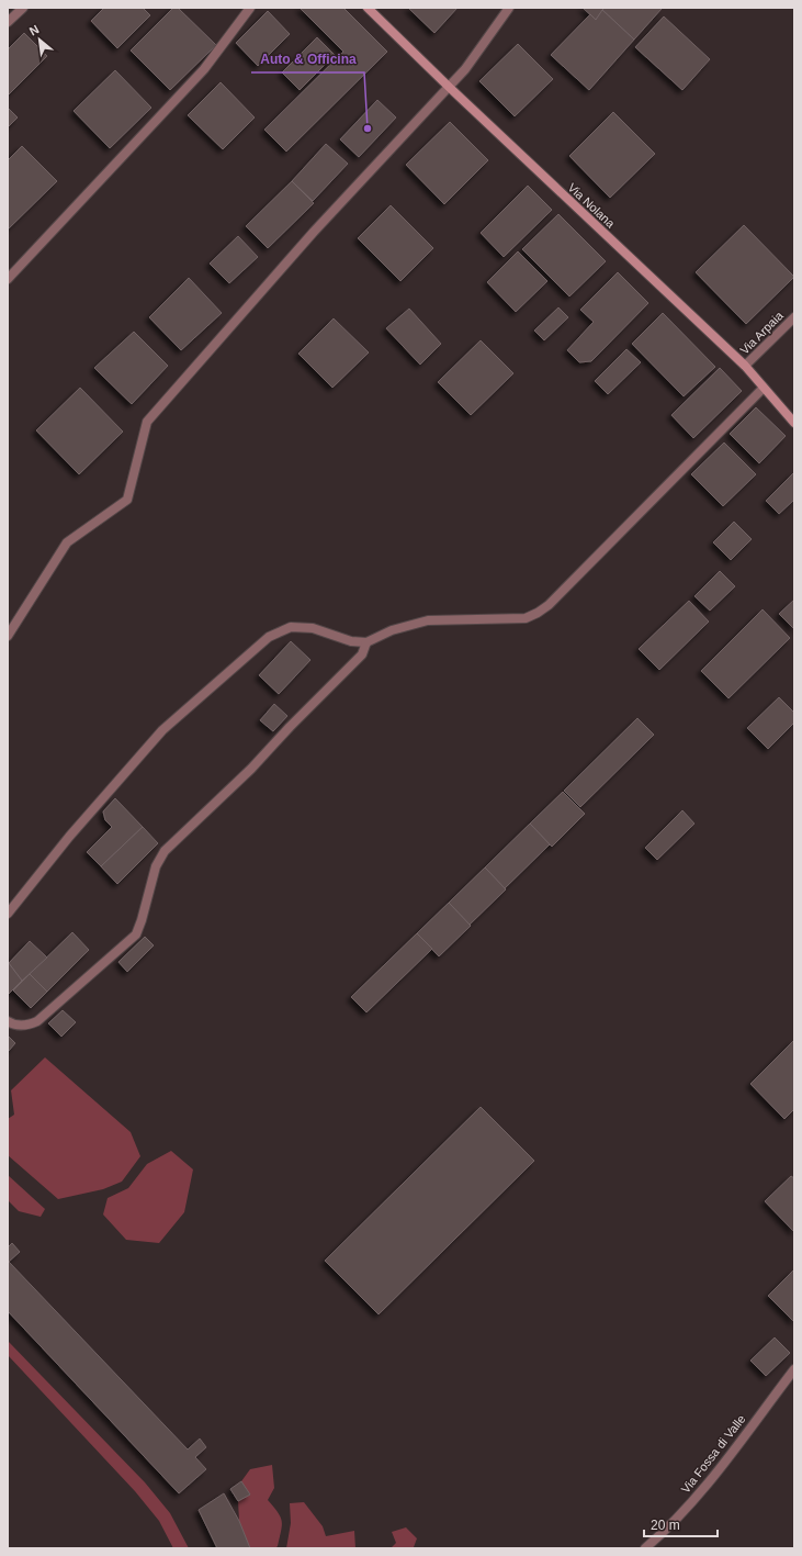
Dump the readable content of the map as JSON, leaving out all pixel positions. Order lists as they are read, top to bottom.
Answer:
{
  "streets": {
    "street": ["Via Nolana", "Via Arpaia", "Via Fossa di Valle"]
  },
  "crossings": [
    ["Via Nolana", "Via Arpaia"]
  ],
  "places": ["Auto & Officina"],
  "scale_bar": "20 m",
  "north": "top left"
}
